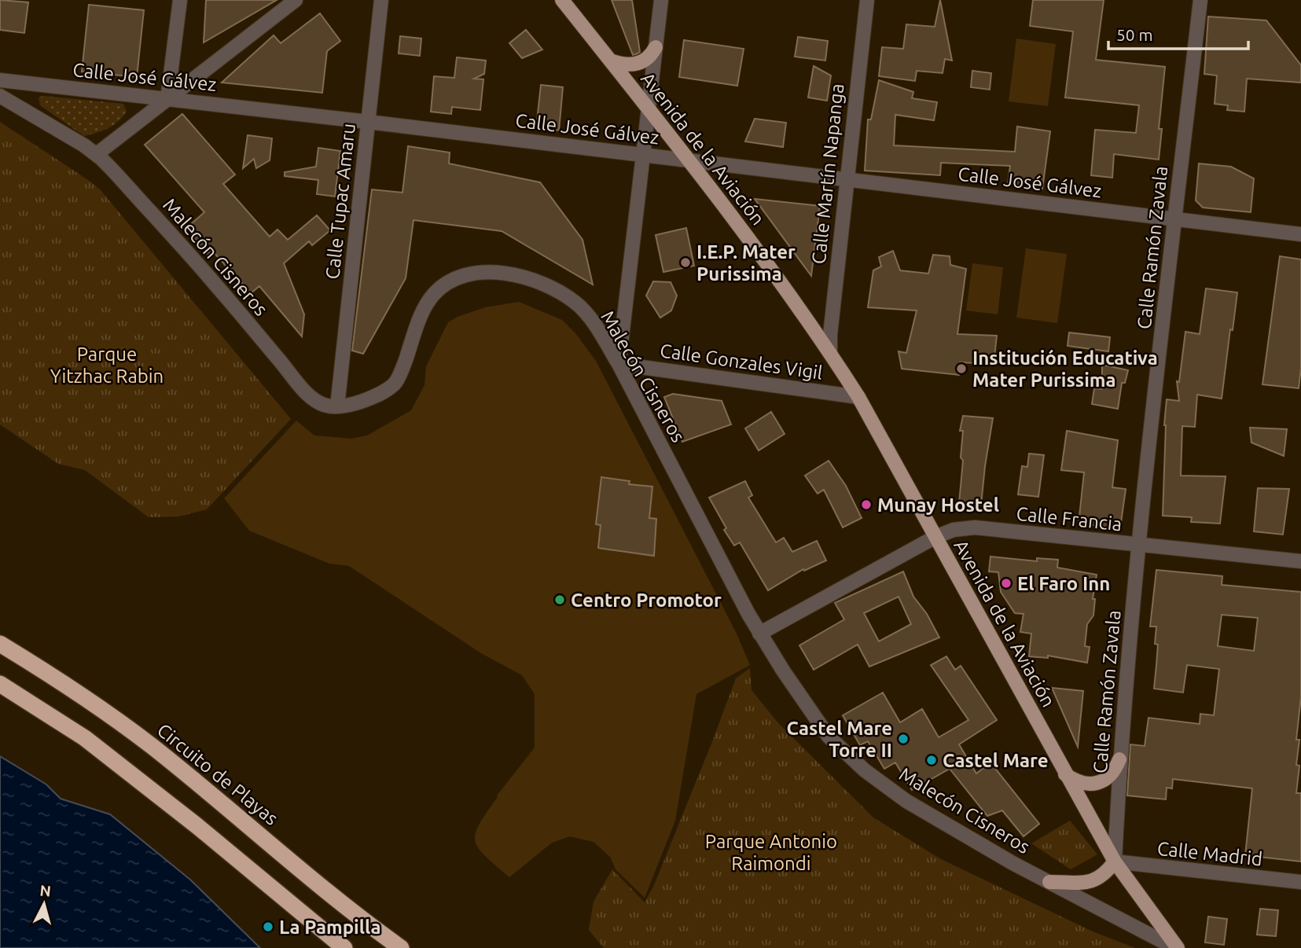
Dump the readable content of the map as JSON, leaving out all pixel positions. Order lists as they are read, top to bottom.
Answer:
{
  "streets": {
    "highway": ["Circuito de Playas"],
    "main road": ["Avenida de la Aviación"],
    "street": [
      "Calle José Gálvez",
      "Calle Martín Napanga",
      "Calle Tupac Amaru",
      "Calle Ramón Zavala",
      "Malecón Cisneros",
      "Calle Gonzales Vigil",
      "Calle Francia",
      "Calle Madrid"
    ]
  },
  "crossings": [
    ["Calle José Gálvez", "Avenida de la Aviación"],
    ["Calle José Gálvez", "Calle Martín Napanga"],
    ["Calle José Gálvez", "Calle Tupac Amaru"],
    ["Calle José Gálvez", "Calle Ramón Zavala"],
    ["Avenida de la Aviación", "Calle Martín Napanga"],
    ["Avenida de la Aviación", "Calle Ramón Zavala"],
    ["Avenida de la Aviación", "Malecón Cisneros"],
    ["Avenida de la Aviación", "Calle Gonzales Vigil"],
    ["Avenida de la Aviación", "Calle Francia"],
    ["Avenida de la Aviación", "Calle Madrid"],
    ["Calle Tupac Amaru", "Malecón Cisneros"],
    ["Calle Ramón Zavala", "Calle Francia"],
    ["Calle Ramón Zavala", "Calle Madrid"],
    ["Malecón Cisneros", "Calle Gonzales Vigil"],
    ["Malecón Cisneros", "Calle Francia"]
  ],
  "parks": ["Parque Yitzhac Rabin", "Parque Antonio Raimondi"],
  "places": [
    "I.E.P. Mater Purissima",
    "Institución Educativa Mater Purissima",
    "Munay Hostel",
    "El Faro Inn",
    "Centro Promotor",
    "Castel Mare Torre II",
    "Castel Mare",
    "La Pampilla"
  ],
  "scale_bar": "50 m",
  "north": "top"
}
